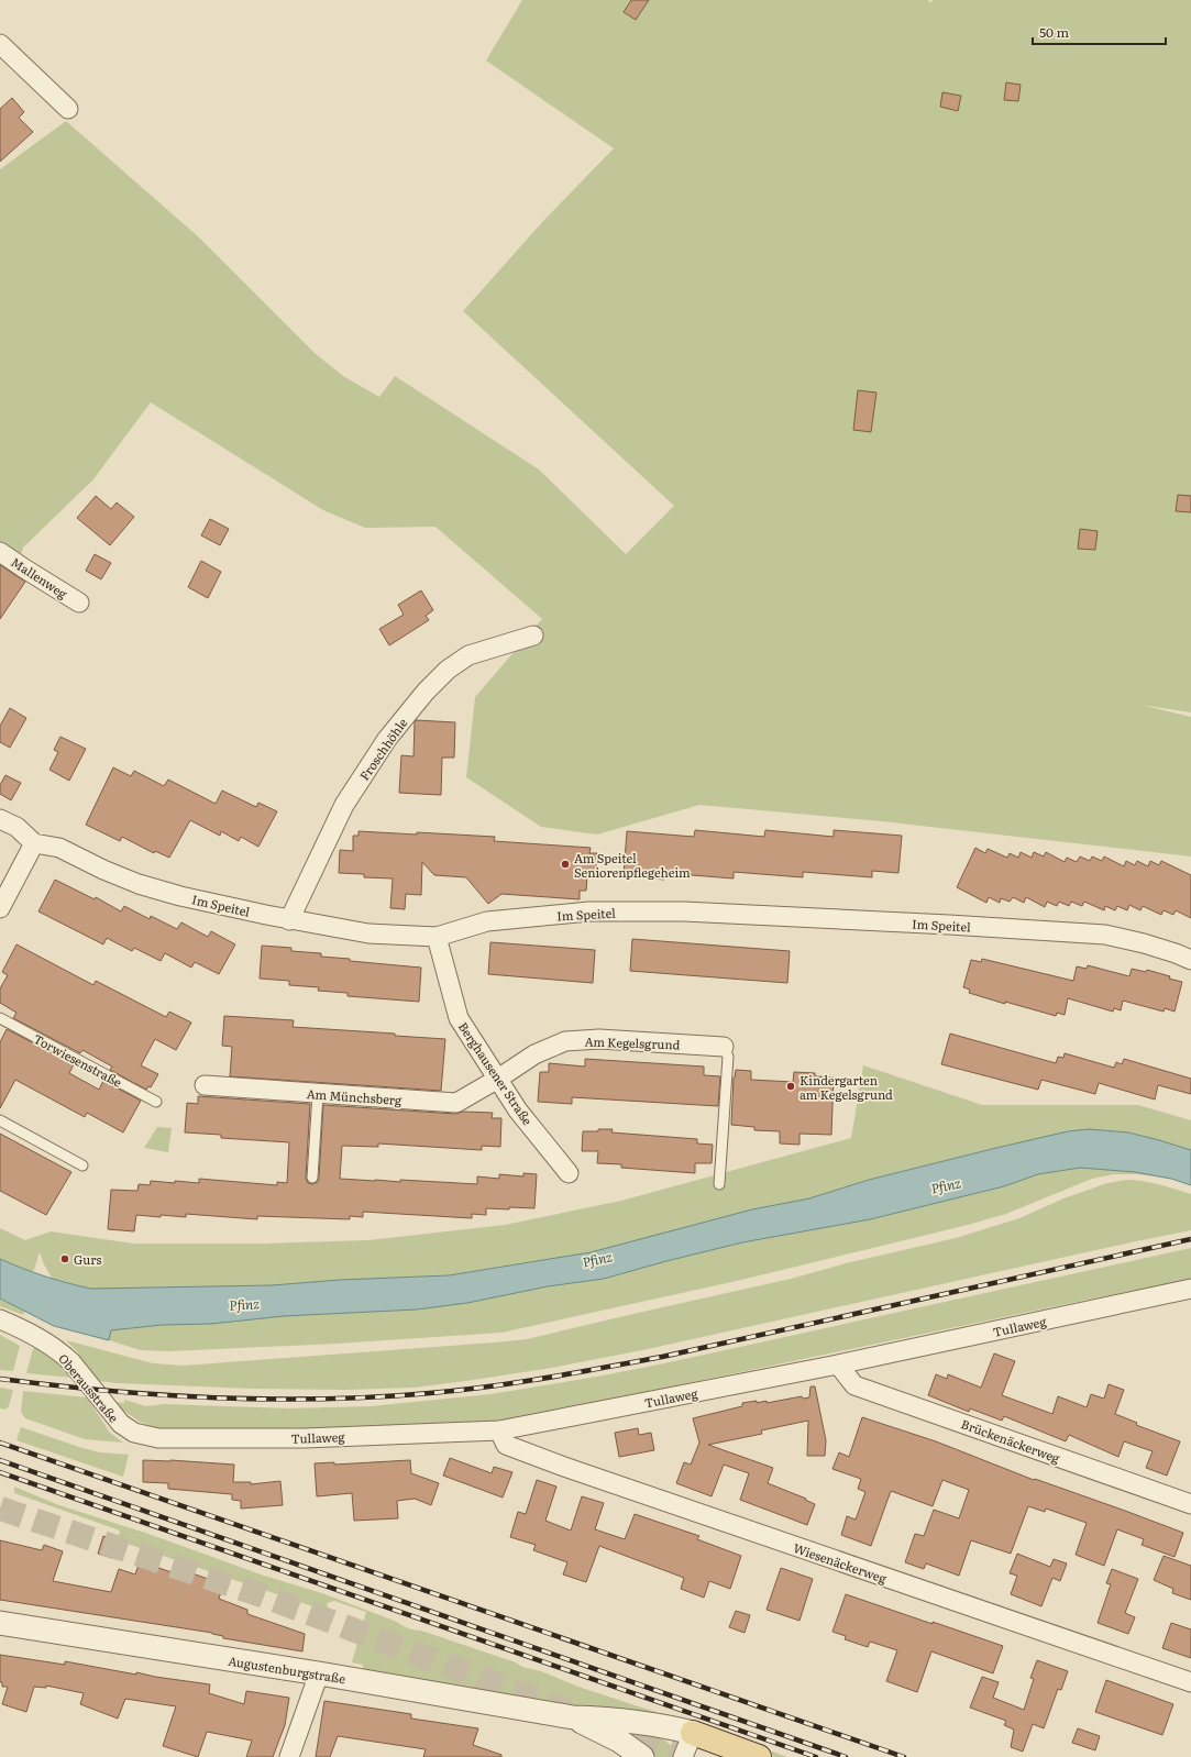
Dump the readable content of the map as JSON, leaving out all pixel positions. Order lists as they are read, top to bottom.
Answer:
{
  "streets": {
    "street": [
      "Mallenweg",
      "Froschhöhle",
      "Im Speitel",
      "Am Kegelsgrund",
      "Berghausener Straße",
      "Am Münchsberg",
      "Tullaweg",
      "Oberausstraße",
      "Brückenäckerweg",
      "Wiesenäckerweg",
      "Augustenburgstraße"
    ],
    "lane": ["Torwiesenstraße"]
  },
  "crossings": [
    ["Froschhöhle", "Im Speitel"],
    ["Im Speitel", "Berghausener Straße"],
    ["Am Kegelsgrund", "Berghausener Straße"],
    ["Am Kegelsgrund", "Am Münchsberg"],
    ["Berghausener Straße", "Am Münchsberg"],
    ["Tullaweg", "Oberausstraße"],
    ["Tullaweg", "Brückenäckerweg"],
    ["Tullaweg", "Wiesenäckerweg"]
  ],
  "water": ["Pfinz"],
  "places": ["Am Speitel Seniorenpflegeheim", "Kindergarten am Kegelsgrund", "Gurs"],
  "scale_bar": "50 m"
}
